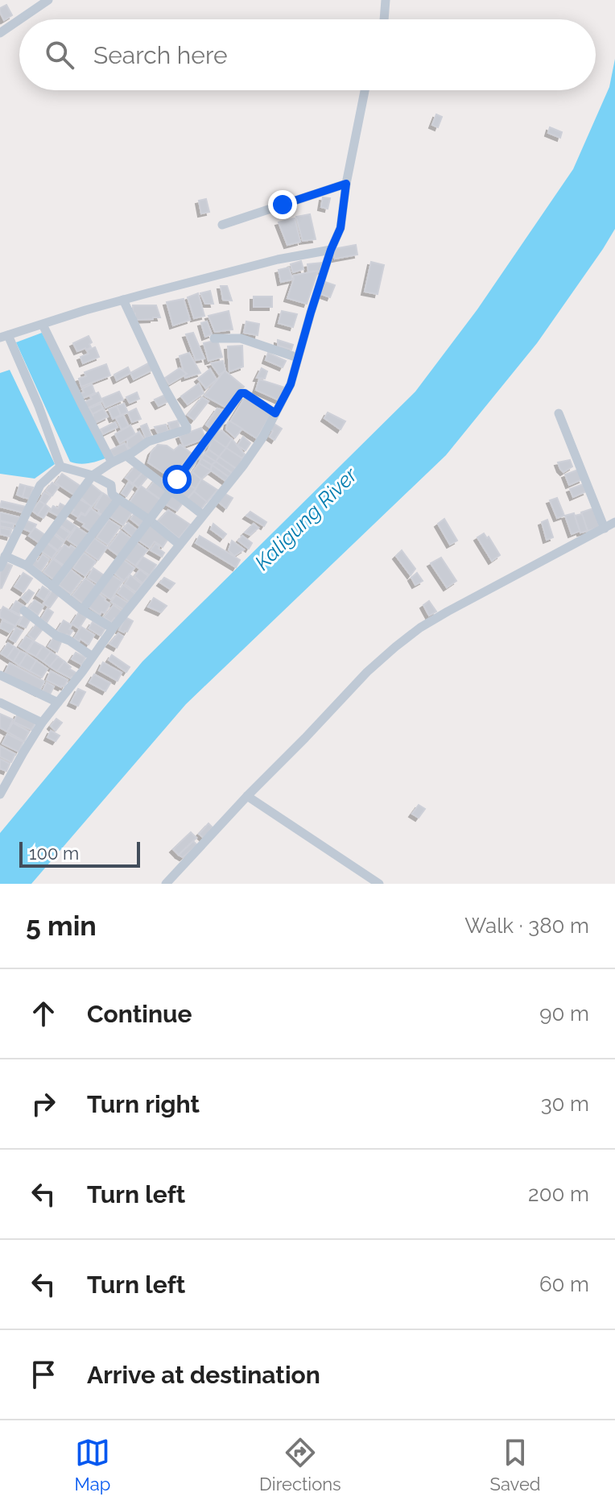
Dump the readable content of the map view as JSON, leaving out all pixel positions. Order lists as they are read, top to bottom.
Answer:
{
  "water": ["Kaligung River"],
  "scale_bar": "100 m",
  "page": {
    "search": "Search here",
    "scale": "100 m",
    "heading": ["5 min", "Walk · 380 m"],
    "list": [
      ["Continue", "90 m"],
      ["Turn right", "30 m"],
      ["Turn left", "200 m"],
      ["Turn left", "60 m"],
      "Arrive at destination"
    ],
    "nav": ["Map", "Directions", "Saved"]
  }
}
